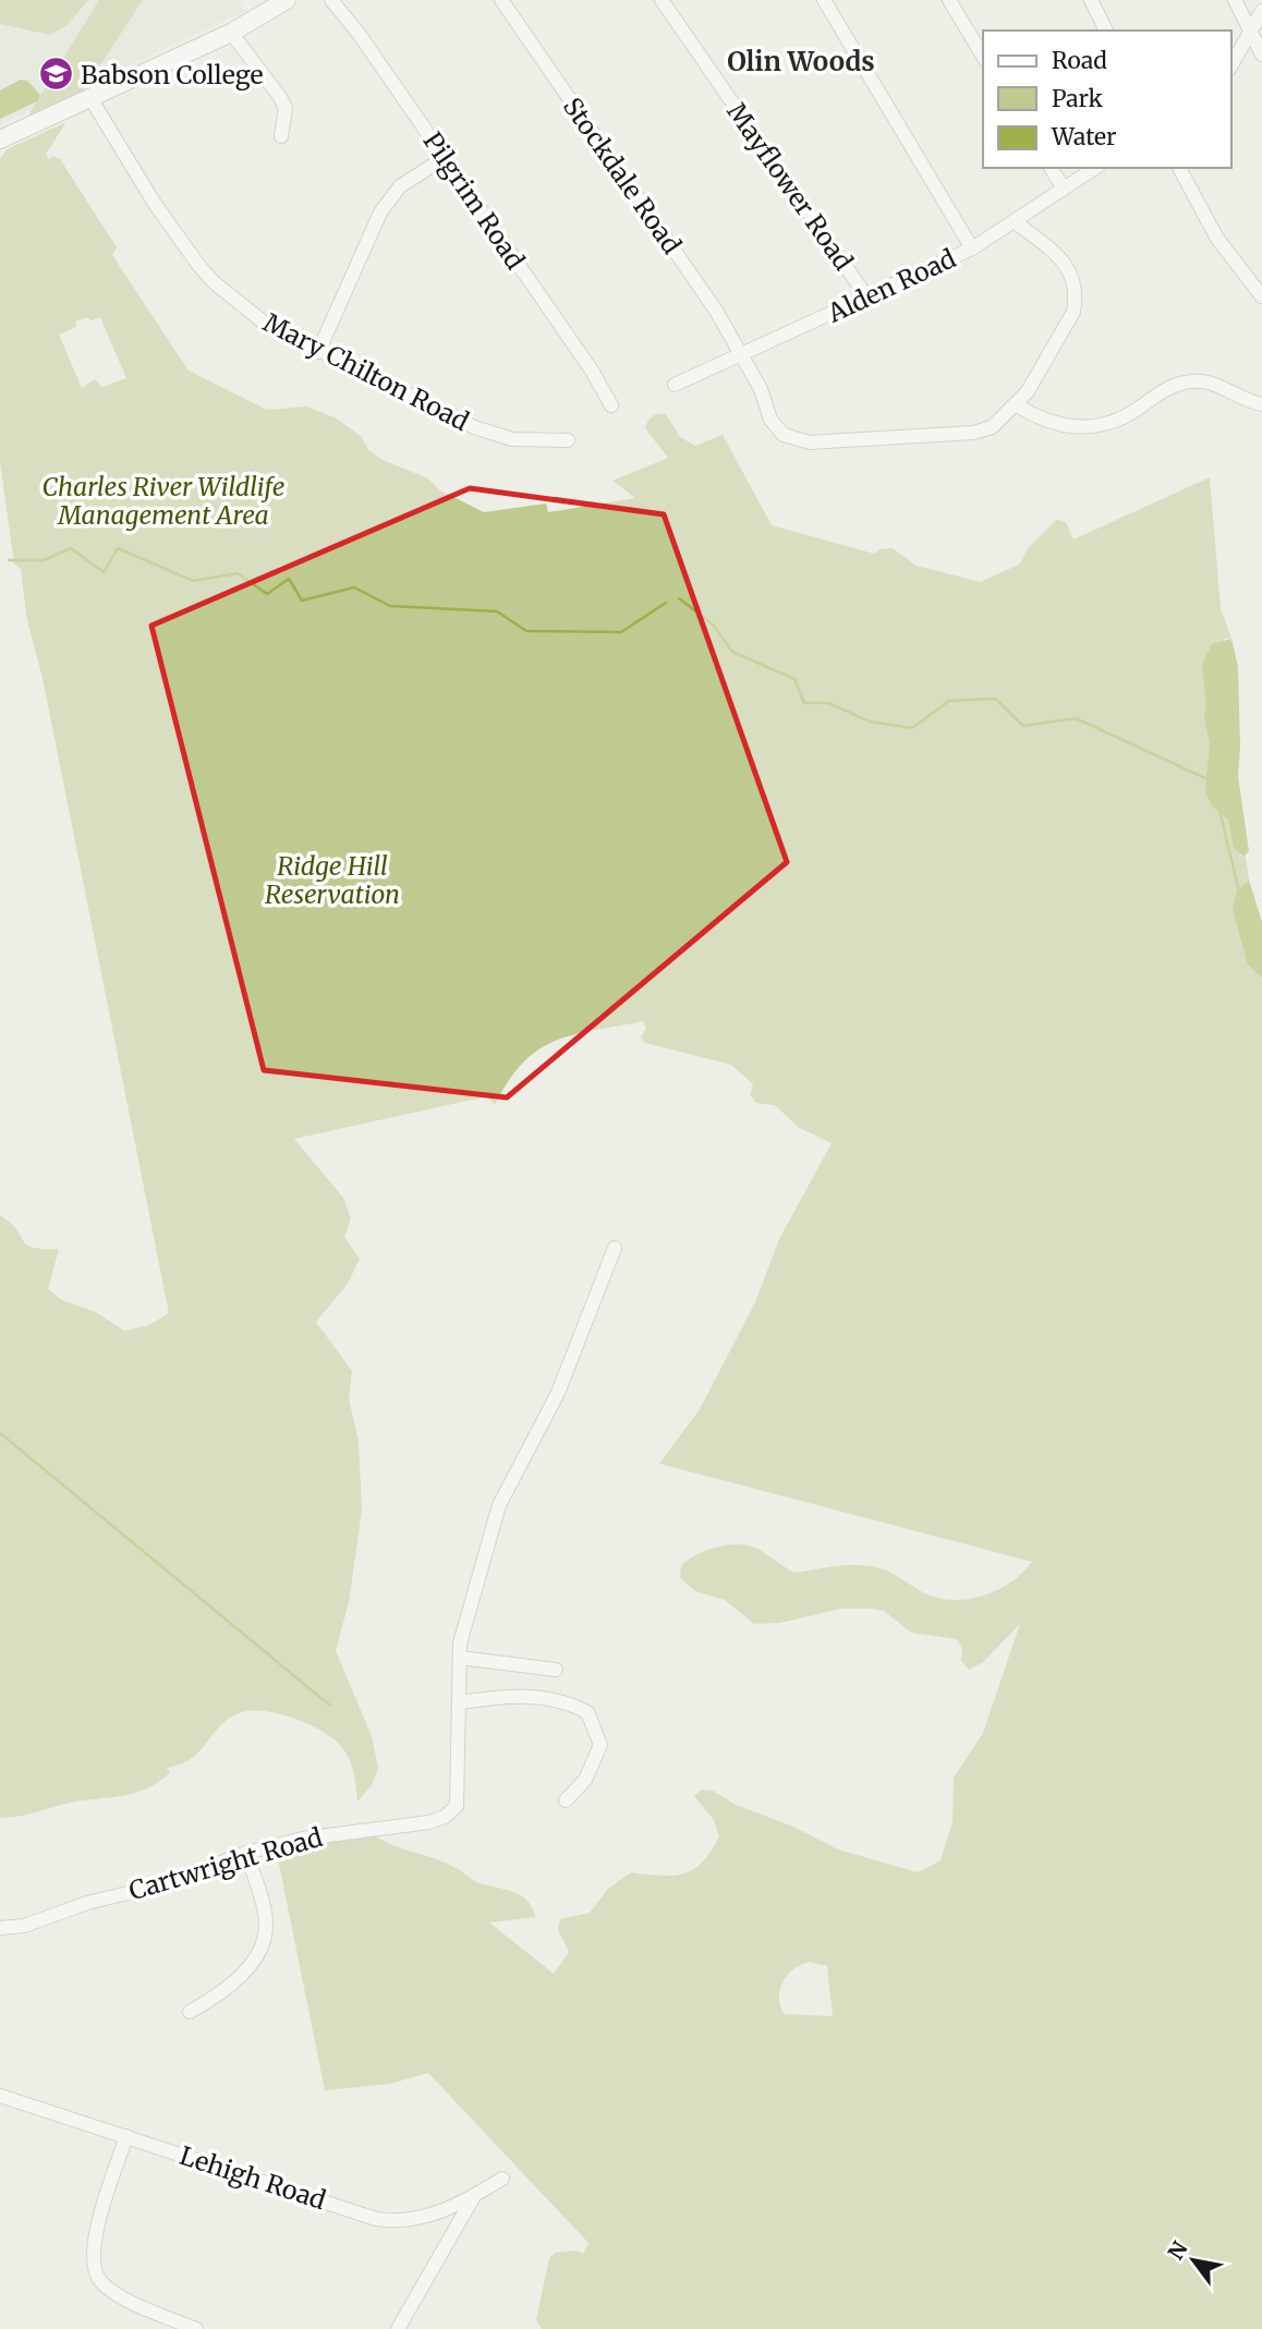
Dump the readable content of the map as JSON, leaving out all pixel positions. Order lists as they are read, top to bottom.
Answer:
{
  "streets": {
    "street": [
      "Stockdale Road",
      "Mayflower Road",
      "Pilgrim Road",
      "Alden Road",
      "Mary Chilton Road",
      "Cartwright Road",
      "Lehigh Road"
    ]
  },
  "crossings": [
    ["Stockdale Road", "Alden Road"],
    ["Mayflower Road", "Alden Road"]
  ],
  "districts": ["Olin Woods"],
  "parks": ["Charles River Wildlife Management Area", "Ridge Hill Reservation"],
  "places": {
    "school or university": ["Babson College"]
  },
  "legend": ["Road", "Park", "Water"],
  "north": "top left"
}
